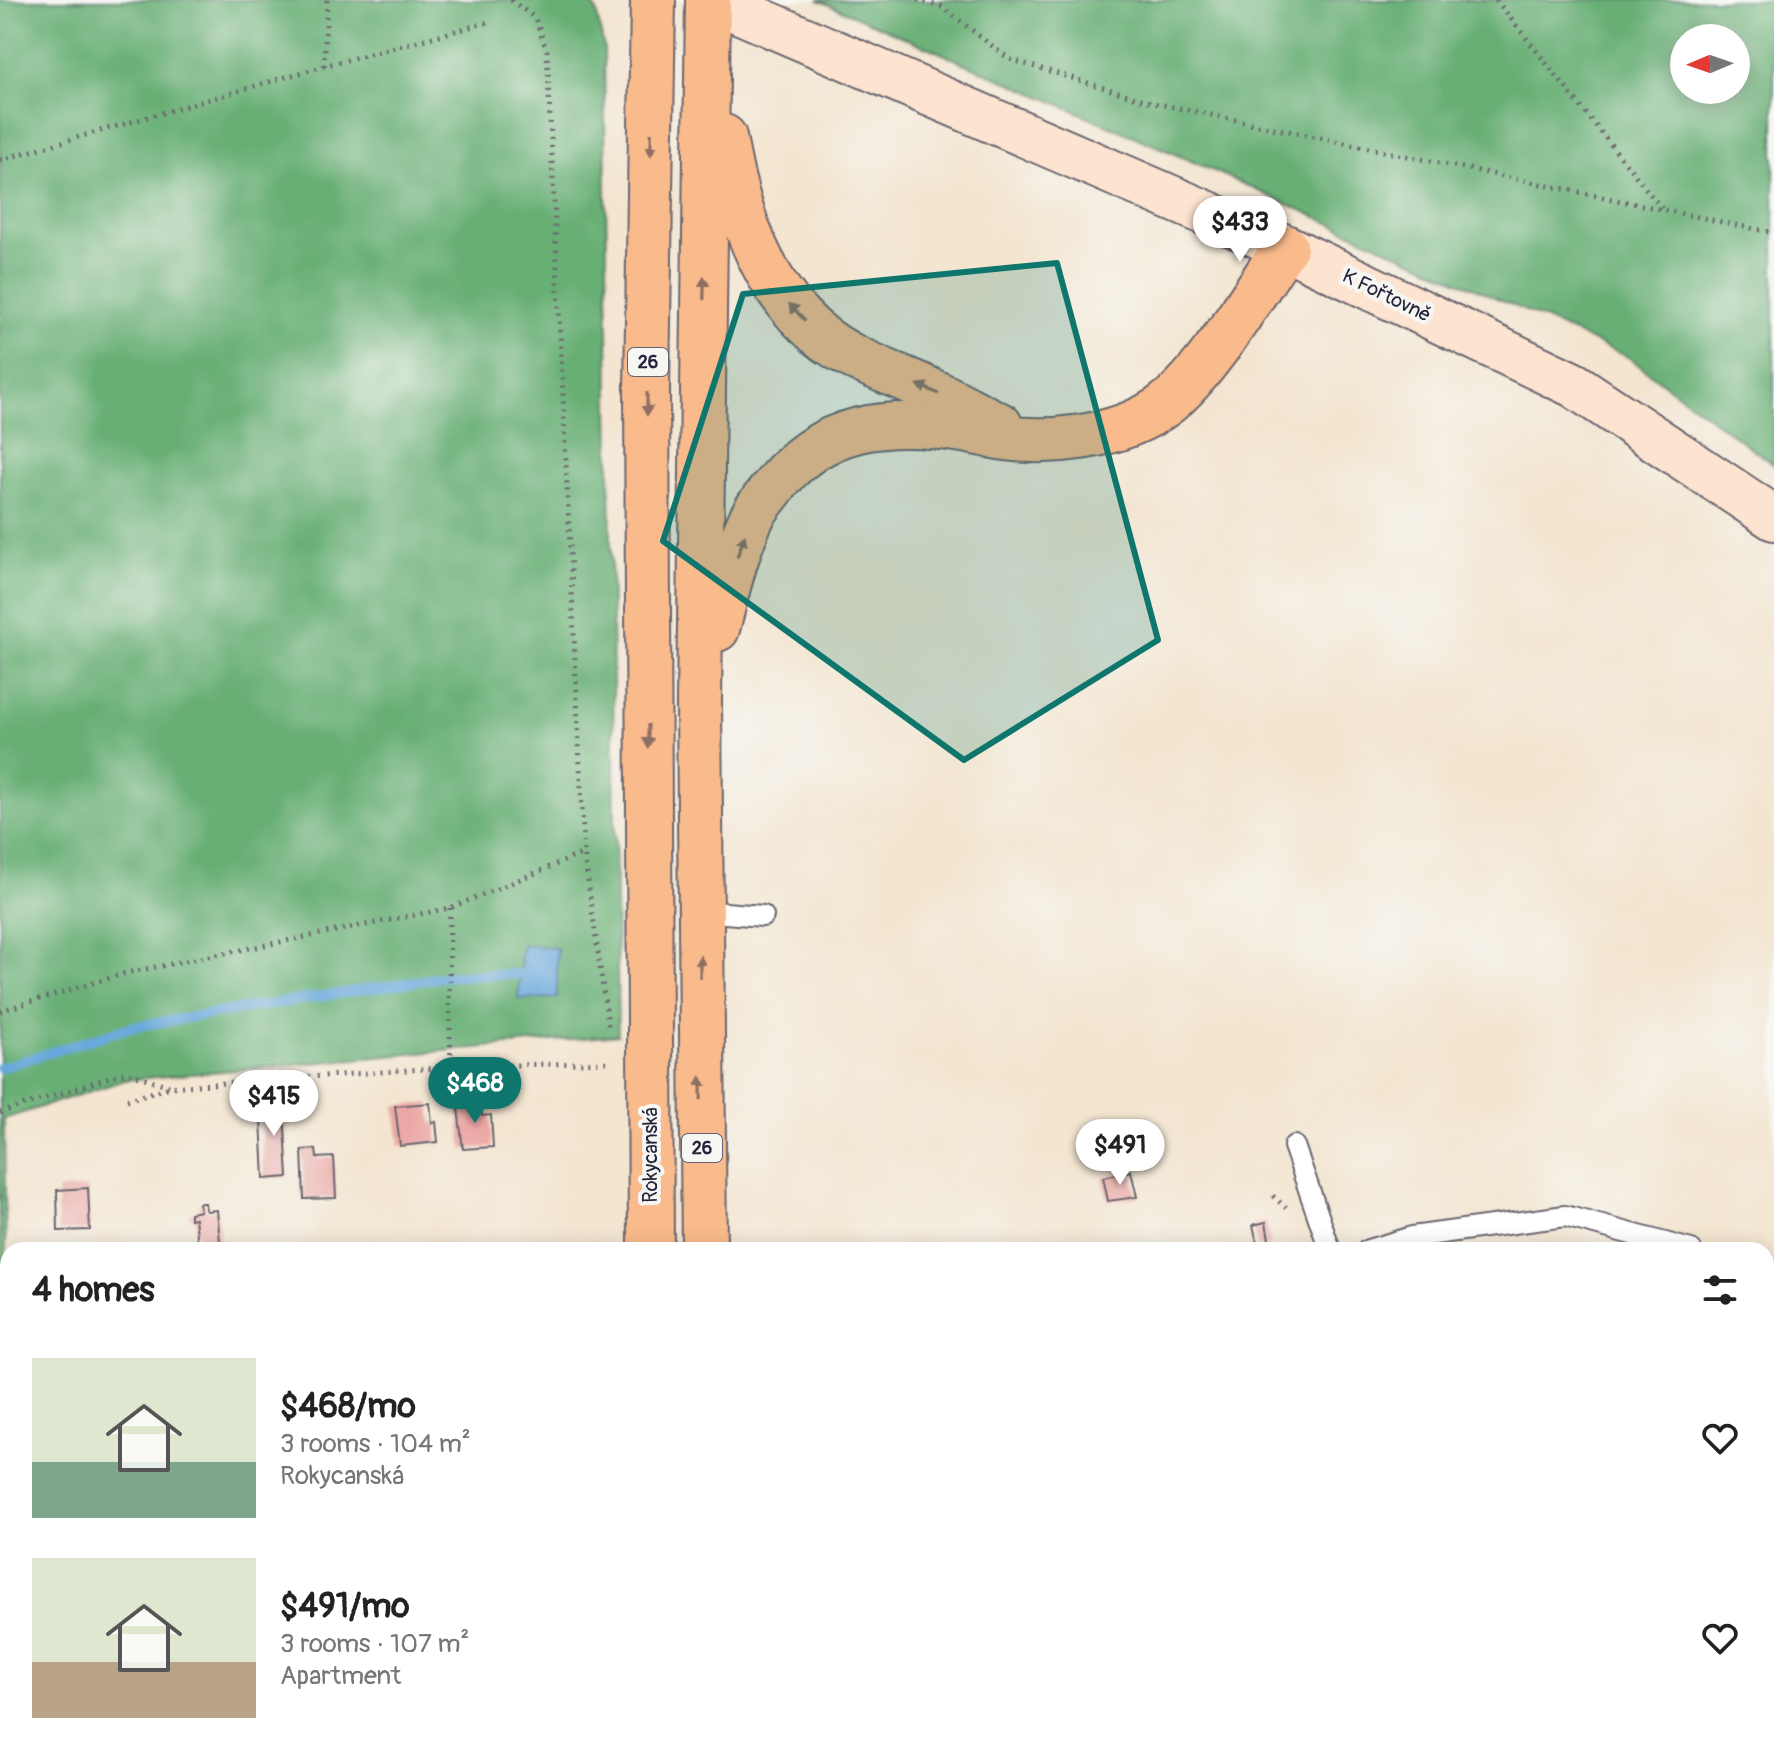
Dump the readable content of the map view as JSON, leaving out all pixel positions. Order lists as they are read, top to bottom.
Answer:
{
  "streets": {
    "highway": ["26", "Rokycanská"],
    "street": ["K Fořtovně"]
  },
  "crossings": [
    ["26", "Rokycanská"]
  ],
  "north": "left",
  "page": {
    "price": [
      "$433",
      "$468",
      "$415",
      "$491"
    ],
    "heading": "4 homes",
    "list": [
      {
        "name": "$468/mo",
        "note": "3 rooms · 104 m² · Rokycanská"
      },
      {
        "name": "$491/mo",
        "note": "3 rooms · 107 m² · Apartment"
      }
    ]
  }
}
